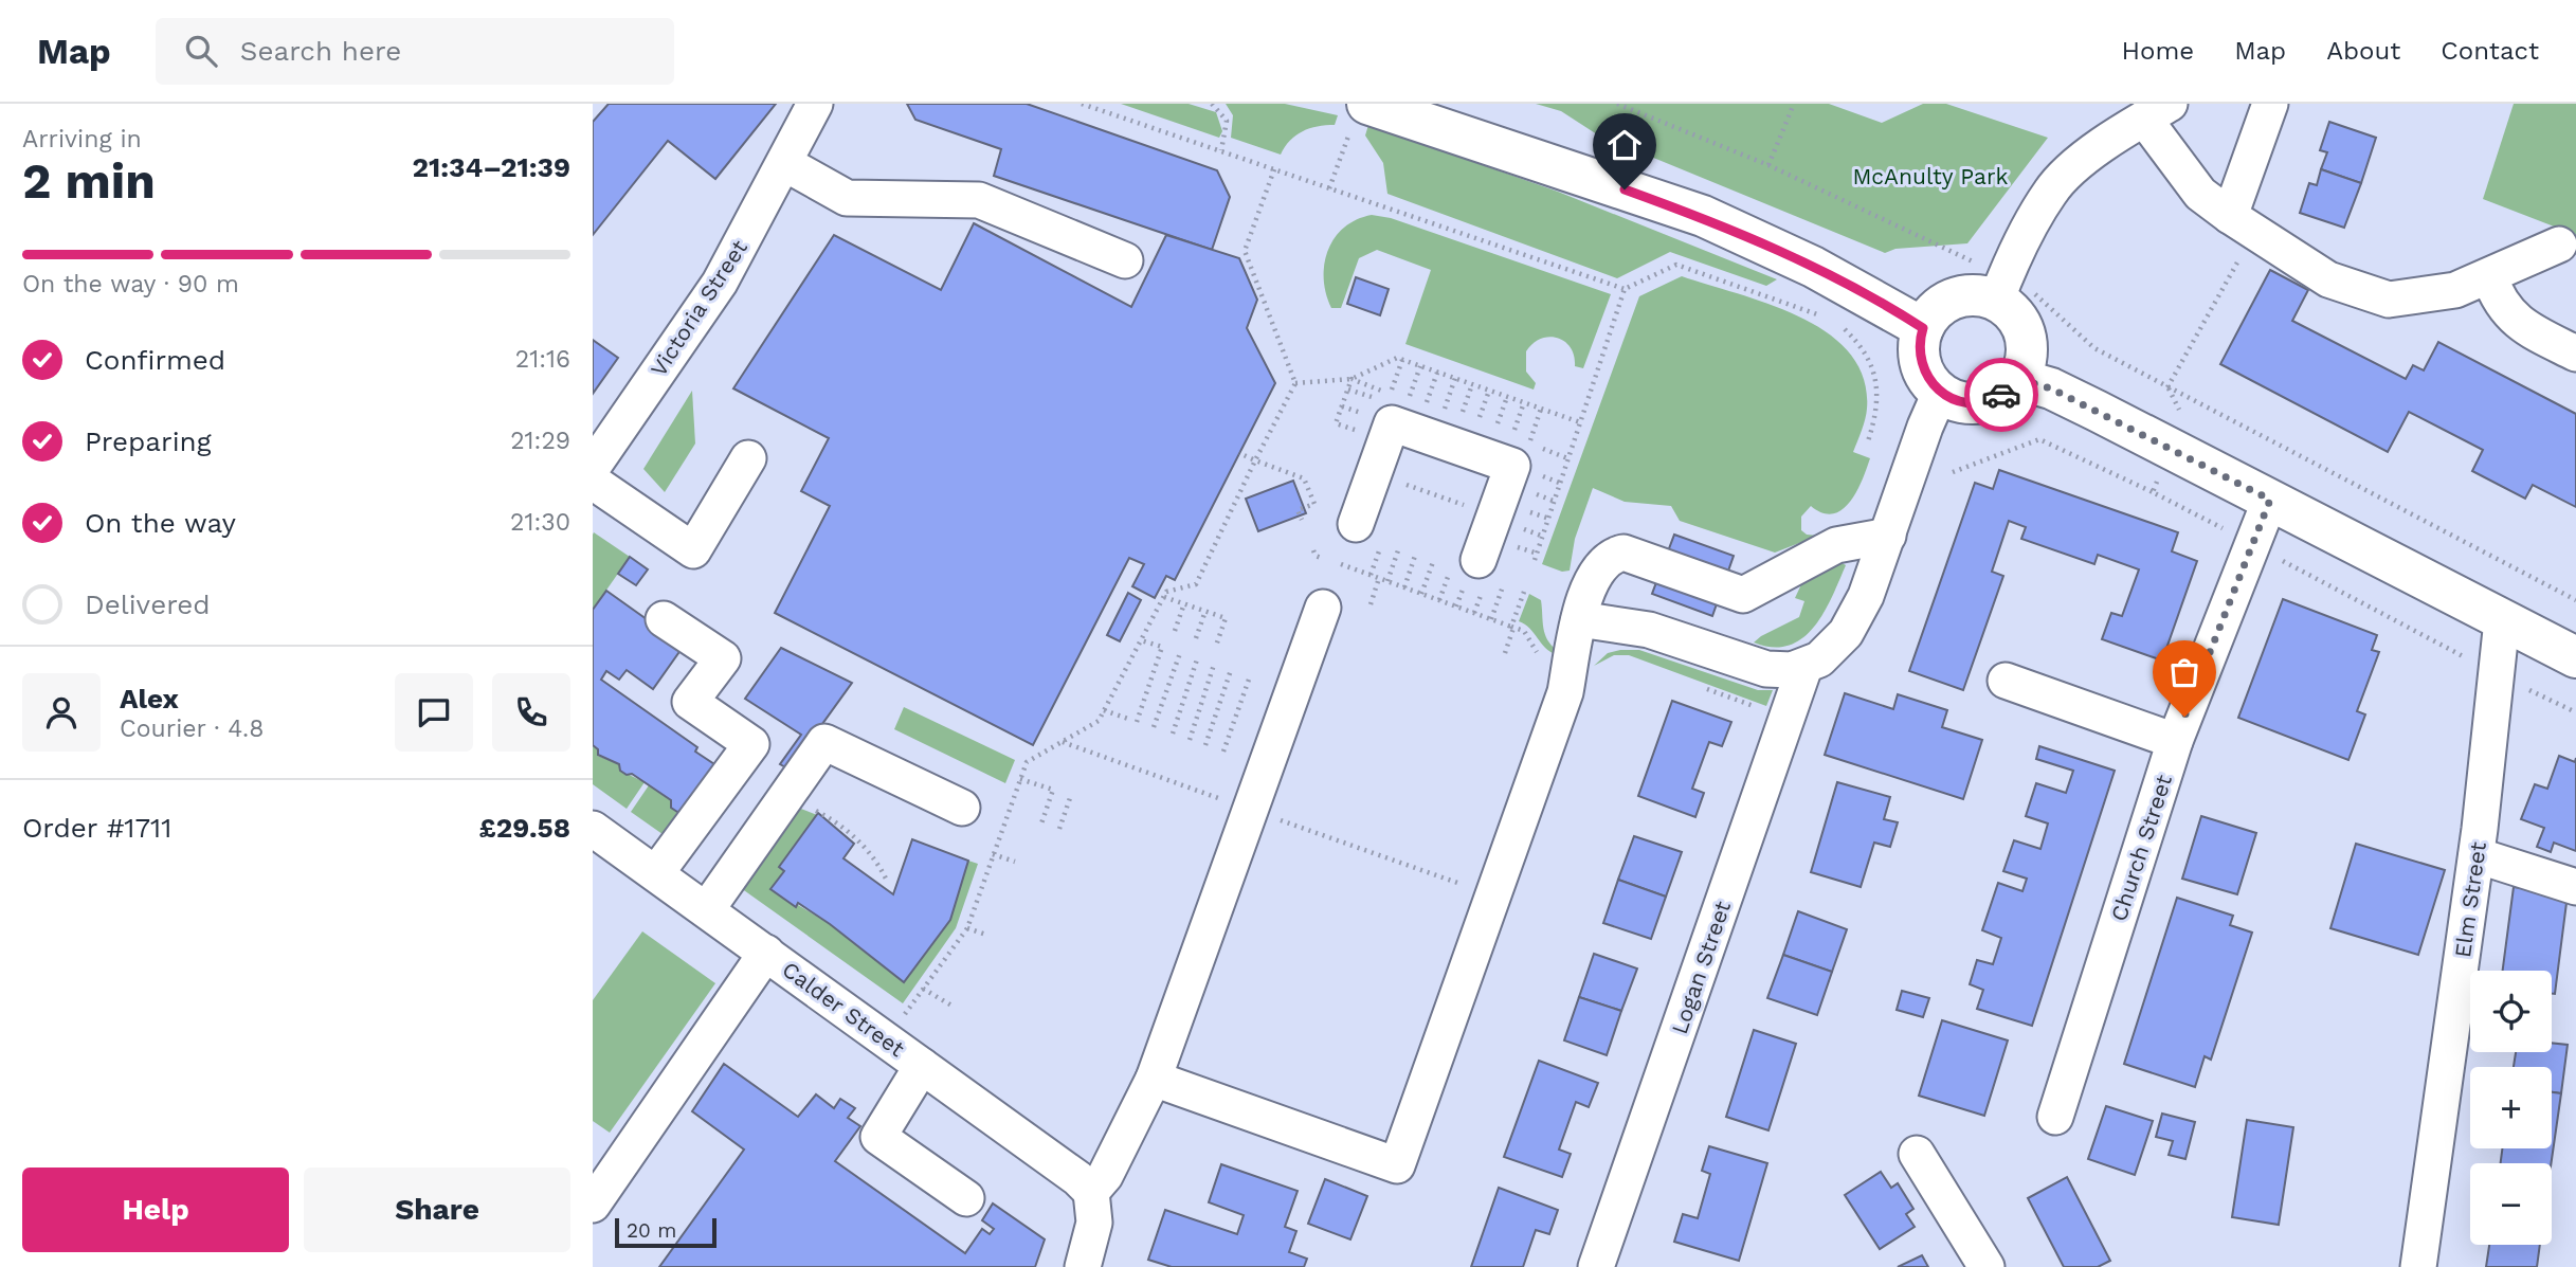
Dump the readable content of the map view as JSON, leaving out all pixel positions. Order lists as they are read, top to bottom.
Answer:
{
  "streets": {
    "street": [
      "Victoria Street",
      "Church Street",
      "Elm Street",
      "Logan Street",
      "Calder Street"
    ]
  },
  "parks": ["McAnulty Park"],
  "scale_bar": "20 m",
  "page": {
    "header": "Map",
    "search": "Search here",
    "nav": [
      "Home",
      "Map",
      "About",
      "Contact"
    ],
    "heading": ["2 min", "Arriving in", "21:34–21:39"],
    "panel": [
      "Alex",
      "Courier · 4.8",
      "Order #1711",
      "£29.58"
    ],
    "bar": "On the way · 90 m",
    "list": [
      ["Confirmed", "21:16"],
      ["Preparing", "21:29"],
      ["On the way", "21:30"],
      "Delivered"
    ],
    "map_buttons": ["+", "−"],
    "buttons": ["Help", "Share"],
    "scale": "20 m"
  }
}
